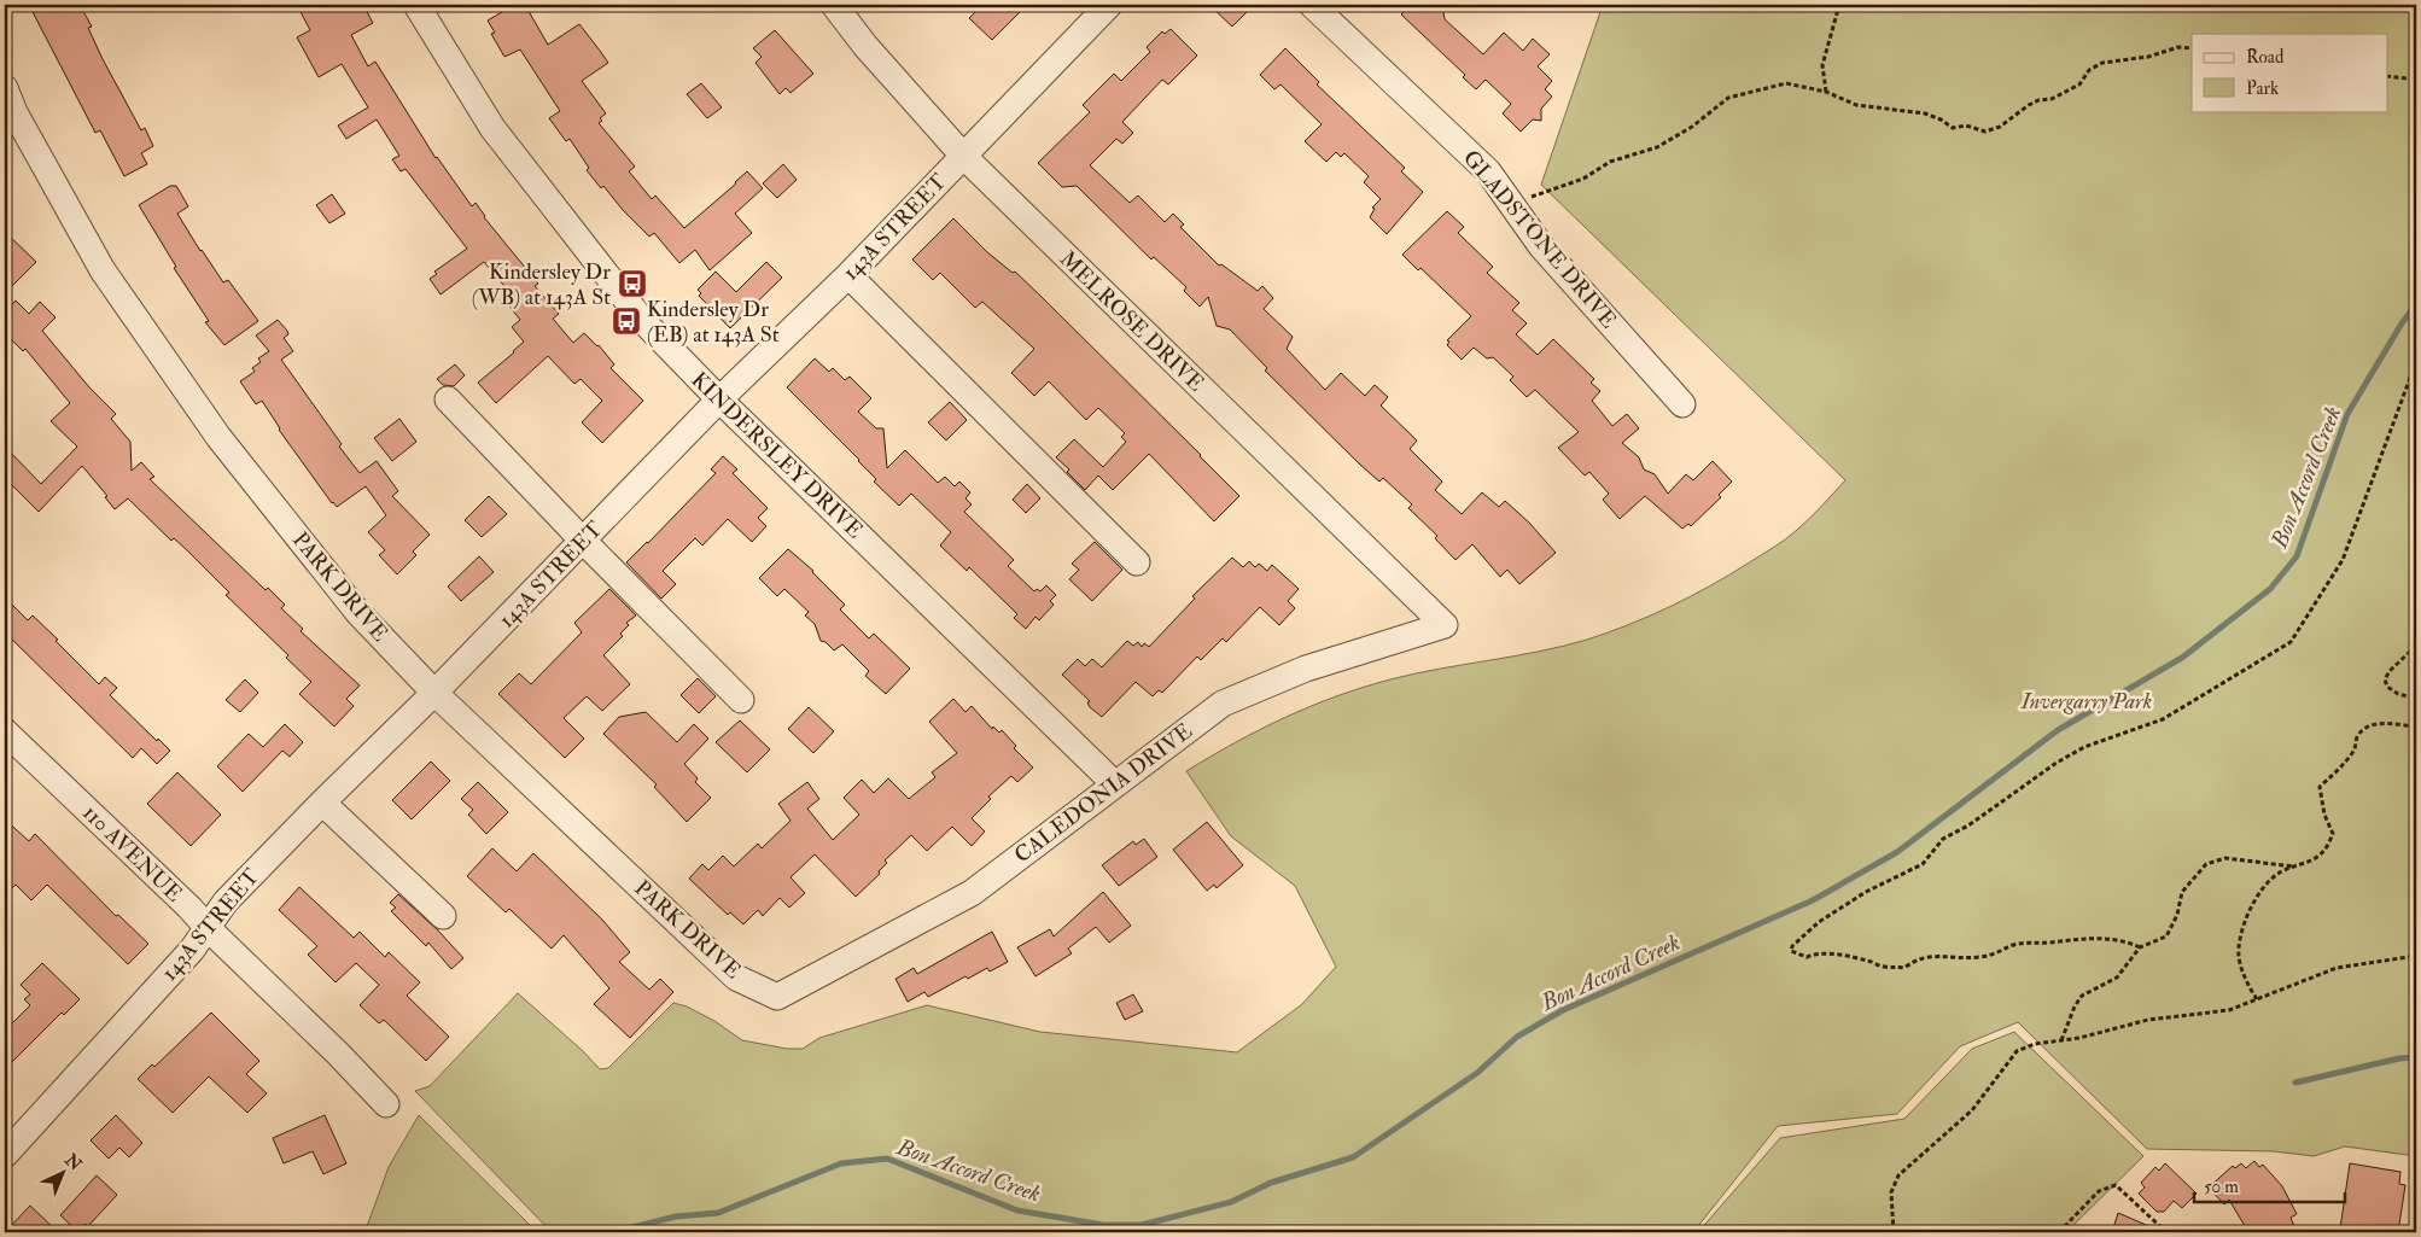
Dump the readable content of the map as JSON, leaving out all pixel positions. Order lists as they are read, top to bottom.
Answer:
{
  "streets": {
    "street": [
      "143A STREET",
      "GLADSTONE DRIVE",
      "MELROSE DRIVE",
      "KINDERSLEY DRIVE",
      "PARK DRIVE",
      "CALEDONIA DRIVE",
      "110 AVENUE"
    ]
  },
  "crossings": [
    ["143A STREET", "MELROSE DRIVE"],
    ["143A STREET", "KINDERSLEY DRIVE"],
    ["143A STREET", "PARK DRIVE"],
    ["143A STREET", "110 AVENUE"],
    ["MELROSE DRIVE", "CALEDONIA DRIVE"],
    ["KINDERSLEY DRIVE", "CALEDONIA DRIVE"],
    ["PARK DRIVE", "CALEDONIA DRIVE"]
  ],
  "water": ["Bon Accord Creek"],
  "parks": ["Invergarry Park"],
  "places": {
    "bus stop": ["Kindersley Dr (WB) at 143A St", "Kindersley Dr (EB) at 143A St"]
  },
  "legend": ["Road", "Park"],
  "scale_bar": "50 m",
  "north": "top right"
}
